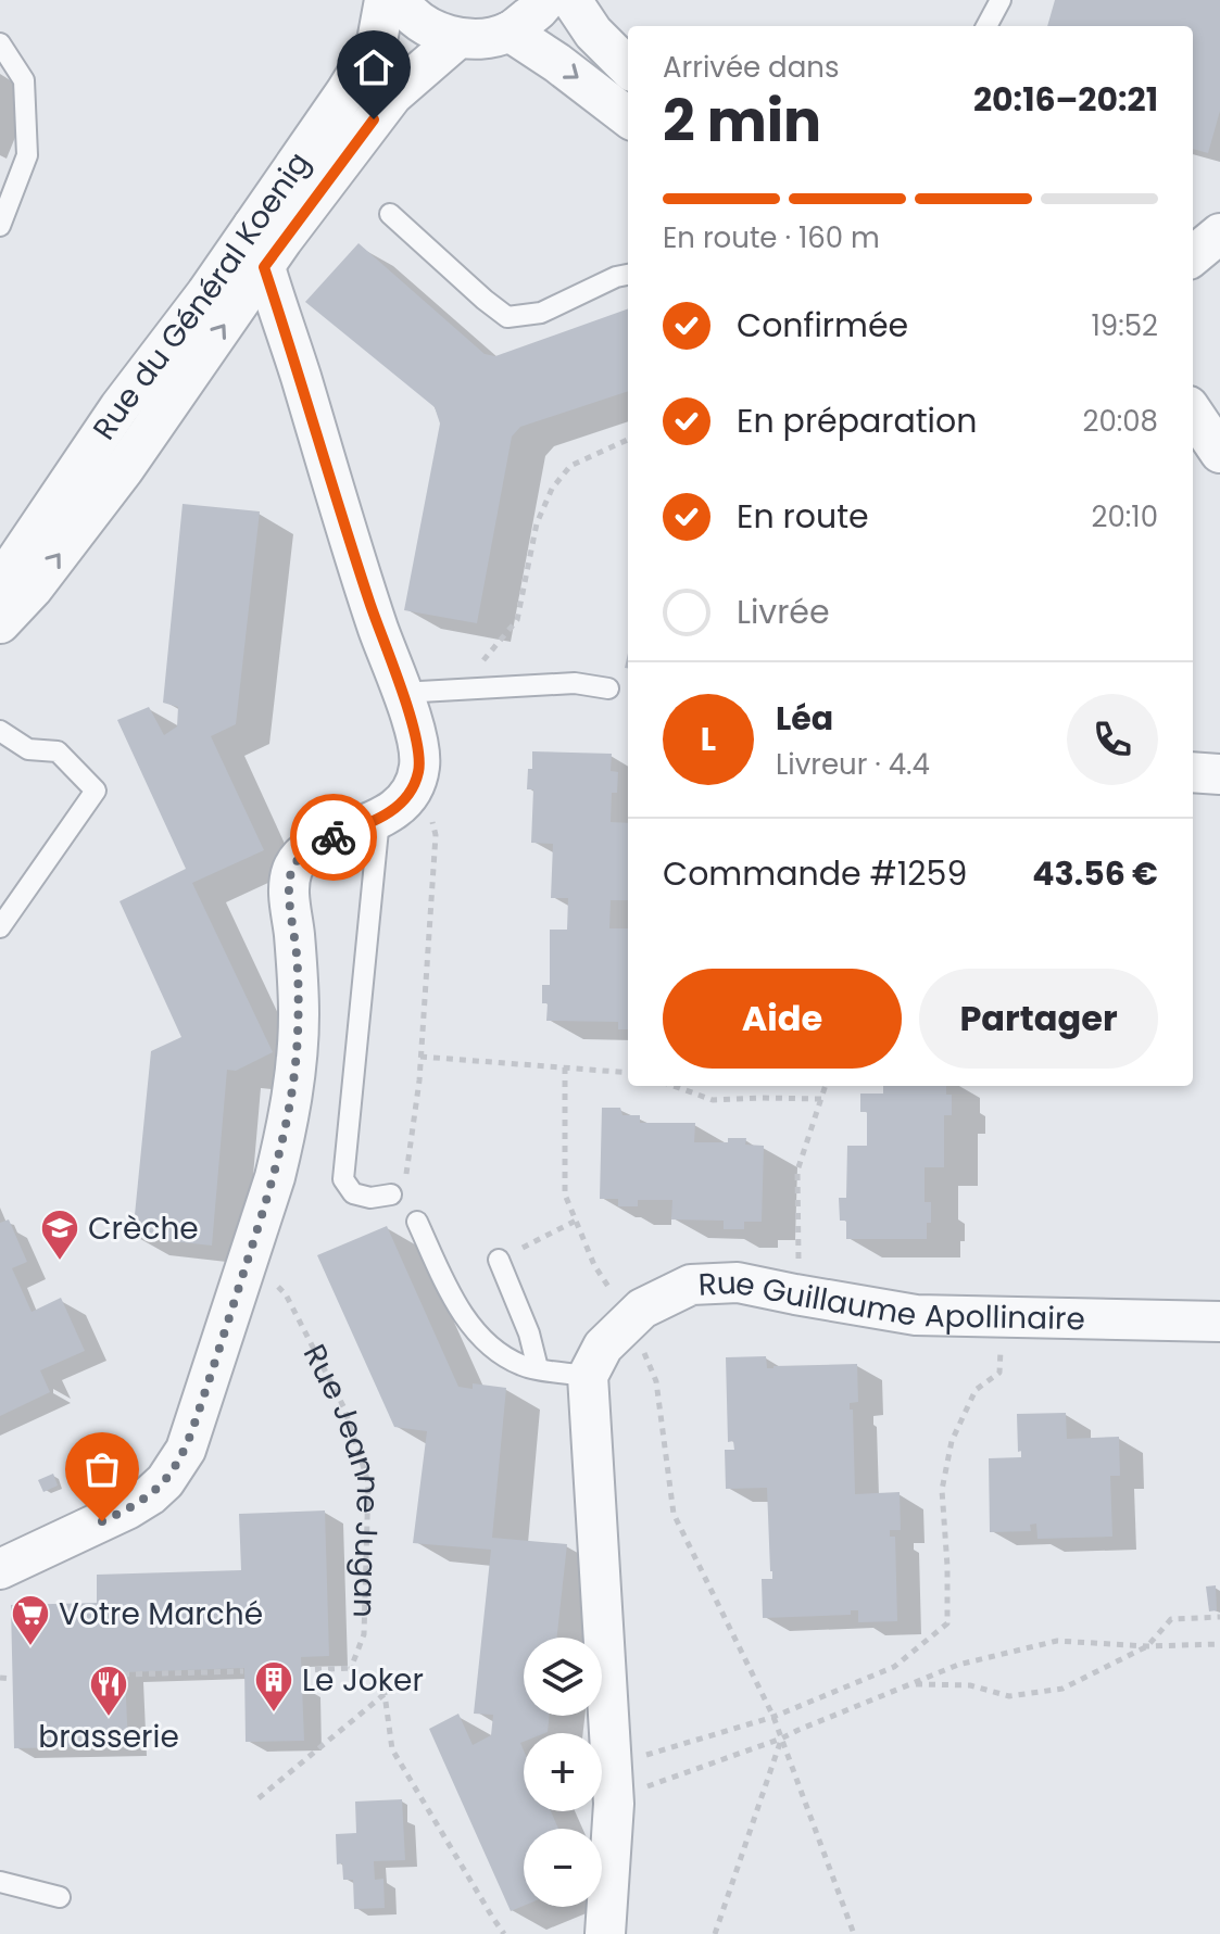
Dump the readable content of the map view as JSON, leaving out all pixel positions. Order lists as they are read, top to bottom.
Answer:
{
  "streets": {
    "street": ["Rue du Général Koenig", "Rue Guillaume Apollinaire"],
    "path": ["Rue Jeanne Jugan"]
  },
  "places": {
    "school or university": ["Crèche"],
    "supermarket": ["Votre Marché"],
    "building": ["Le Joker"],
    "restaurant": ["brasserie"]
  },
  "page": {
    "heading": ["2 min", "Arrivée dans", "20:16–20:21"],
    "panel": [
      "Léa",
      "Livreur · 4.4",
      "Commande #1259",
      "43.56 €"
    ],
    "bar": "En route · 160 m",
    "list": [
      ["Confirmée", "19:52"],
      ["En préparation", "20:08"],
      ["En route", "20:10"],
      "Livrée"
    ],
    "round": "L",
    "buttons": ["Aide", "Partager"],
    "map_buttons": ["+", "−"]
  }
}
